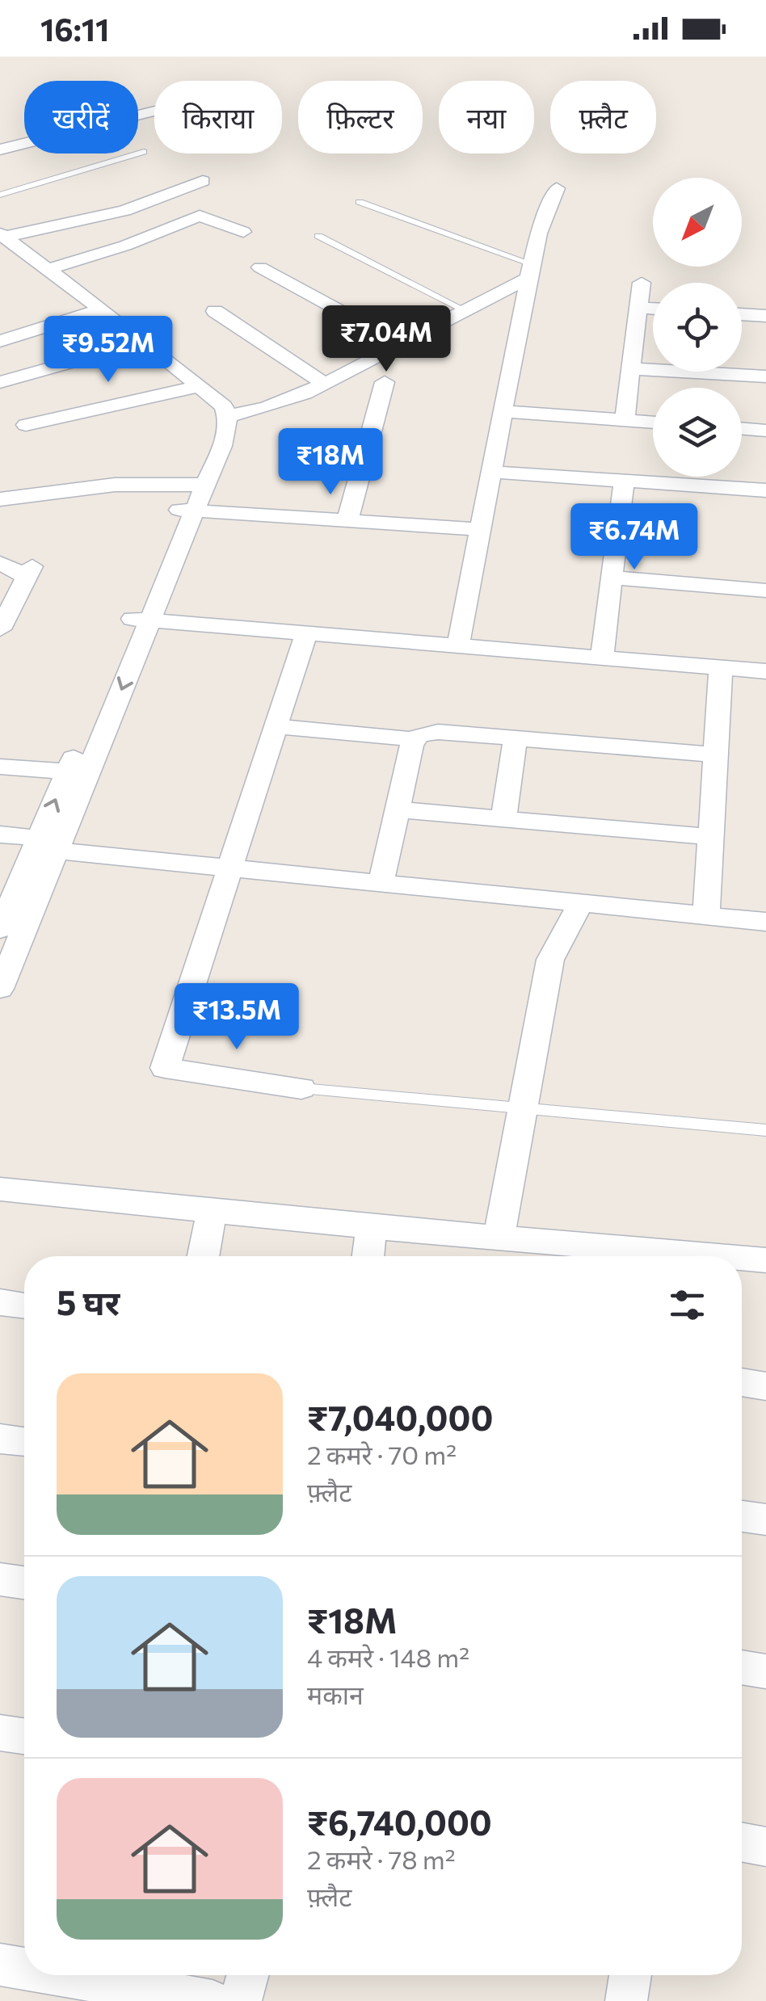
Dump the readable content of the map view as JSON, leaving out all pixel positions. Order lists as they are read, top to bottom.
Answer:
{
  "north": "bottom left",
  "page": {
    "status": "16:11",
    "chip": [
      "खरीदें",
      "किराया",
      "फ़िल्टर",
      "नया",
      "फ़्लैट"
    ],
    "price": [
      "₹7.04M",
      "₹9.52M",
      "₹18M",
      "₹6.74M",
      "₹13.5M"
    ],
    "heading": "5 घर",
    "list": [
      {
        "name": "₹7,040,000",
        "note": "2 कमरे · 70 m² · फ़्लैट"
      },
      {
        "name": "₹18M",
        "note": "4 कमरे · 148 m² · मकान"
      },
      {
        "name": "₹6,740,000",
        "note": "2 कमरे · 78 m² · फ़्लैट"
      }
    ]
  }
}
